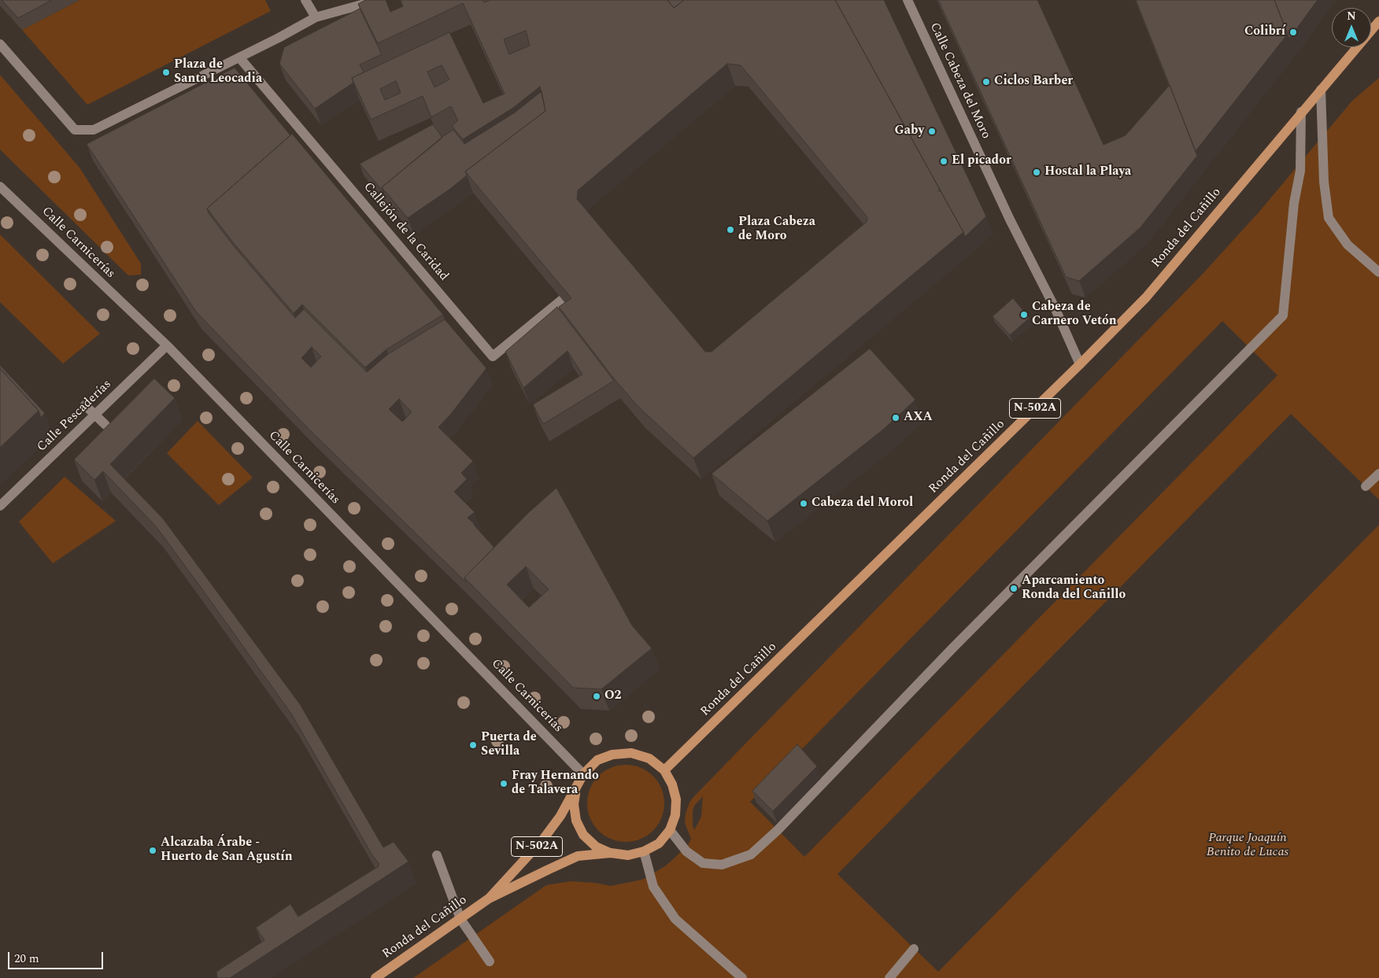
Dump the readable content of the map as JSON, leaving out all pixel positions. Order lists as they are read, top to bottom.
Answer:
{
  "streets": {
    "main road": ["Ronda del Cañillo", "N-502A"],
    "street": [
      "Calle Cabeza del Moro",
      "Callejón de la Caridad",
      "Calle Carnicerías",
      "Calle Pescaderías"
    ]
  },
  "crossings": [
    ["Calle Cabeza del Moro", "Ronda del Cañillo"],
    ["Ronda del Cañillo", "Calle Carnicerías"],
    ["Calle Carnicerías", "Calle Pescaderías"]
  ],
  "parks": ["Parque Joaquín Benito de Lucas"],
  "places": [
    "Colibrí",
    "Plaza de Santa Leocadia",
    "Ciclos Barber",
    "Gaby",
    "El picador",
    "Hostal la Playa",
    "Plaza Cabeza de Moro",
    "Cabeza de Carnero Vetón",
    "AXA",
    "Cabeza del Morol",
    "Aparcamiento Ronda del Cañillo",
    "O2",
    "Puerta de Sevilla",
    "Fray Hernando de Talavera",
    "Alcazaba Árabe - Huerto de San Agustín"
  ],
  "scale_bar": "20 m",
  "north": "top"
}
